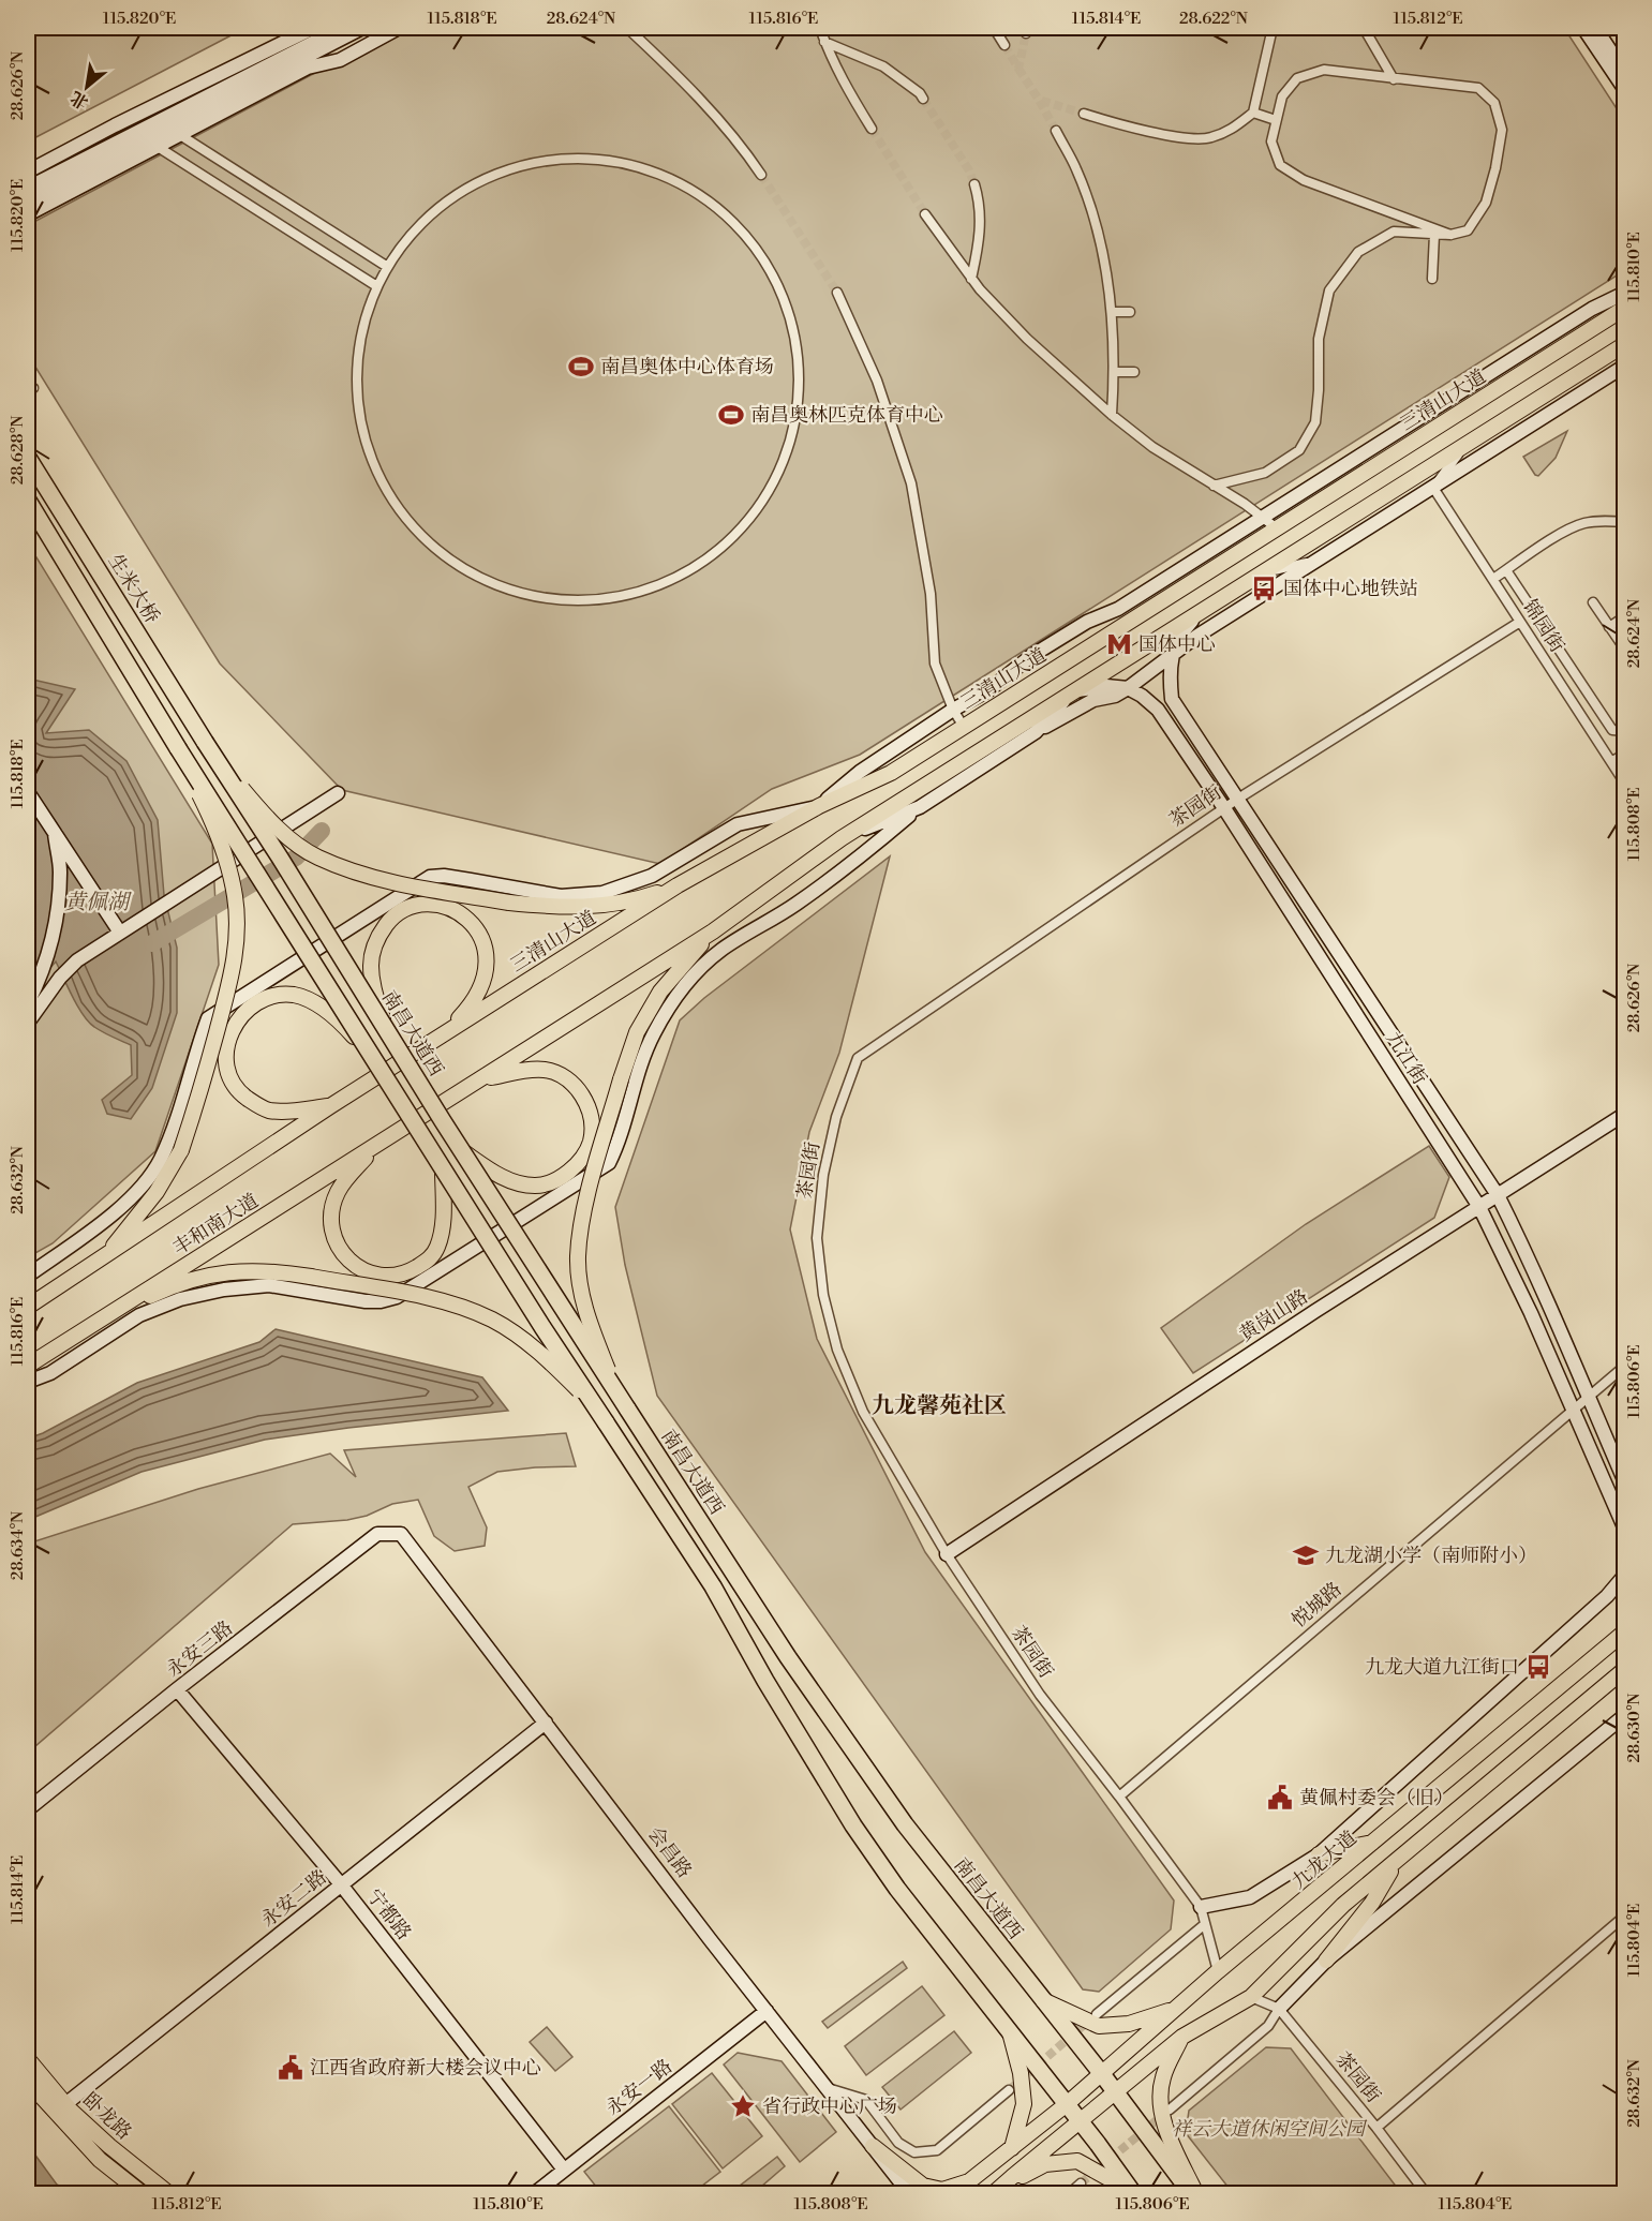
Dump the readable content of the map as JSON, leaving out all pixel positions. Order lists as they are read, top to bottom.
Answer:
{
  "streets": {
    "highway": ["生米大桥", "南昌大道西"],
    "main road": [
      "三清山大道",
      "丰和南大道",
      "九龙大道",
      "卧龙路"
    ],
    "street": [
      "锦园街",
      "茶园街",
      "九江街",
      "黄岗山路",
      "悦城路",
      "永安三路",
      "会昌路",
      "永安二路",
      "宁都路",
      "永安一路"
    ]
  },
  "crossings": [
    ["三清山大道", "丰和南大道"],
    ["生米大桥", "南昌大道西"],
    ["锦园街", "茶园街"],
    ["茶园街", "九江街"],
    ["茶园街", "黄岗山路"],
    ["茶园街", "悦城路"],
    ["茶园街", "九龙大道"],
    ["南昌大道西", "九龙大道"],
    ["九江街", "黄岗山路"],
    ["九江街", "悦城路"],
    ["永安三路", "会昌路"],
    ["永安三路", "宁都路"],
    ["会昌路", "九龙大道"],
    ["会昌路", "永安二路"],
    ["会昌路", "永安一路"],
    ["永安二路", "宁都路"],
    ["永安二路", "卧龙路"],
    ["宁都路", "永安一路"]
  ],
  "districts": ["九龙馨苑社区"],
  "water": ["黄佩湖"],
  "parks": ["祥云大道休闲空间公园"],
  "places": {
    "sports": ["南昌奥体中心体育场", "南昌奥林匹克体育中心"],
    "bus stop": ["国体中心地铁站", "九龙大道九江街口"],
    "metro station": ["国体中心"],
    "school or university": ["九龙湖小学（南师附小）"],
    "public building": ["黄佩村委会（旧）", "江西省政府新大楼会议中心"],
    "place": ["省行政中心广场"]
  },
  "north": "bottom left",
  "coordinates": [
    "115.820°E",
    "115.818°E",
    "28.624°N",
    "115.816°E",
    "115.814°E",
    "28.622°N",
    "115.812°E",
    "28.626°N",
    "115.810°E",
    "28.628°N",
    "115.808°E",
    "28.632°N",
    "115.806°E",
    "28.634°N",
    "28.630°N",
    "115.804°E"
  ]
}
